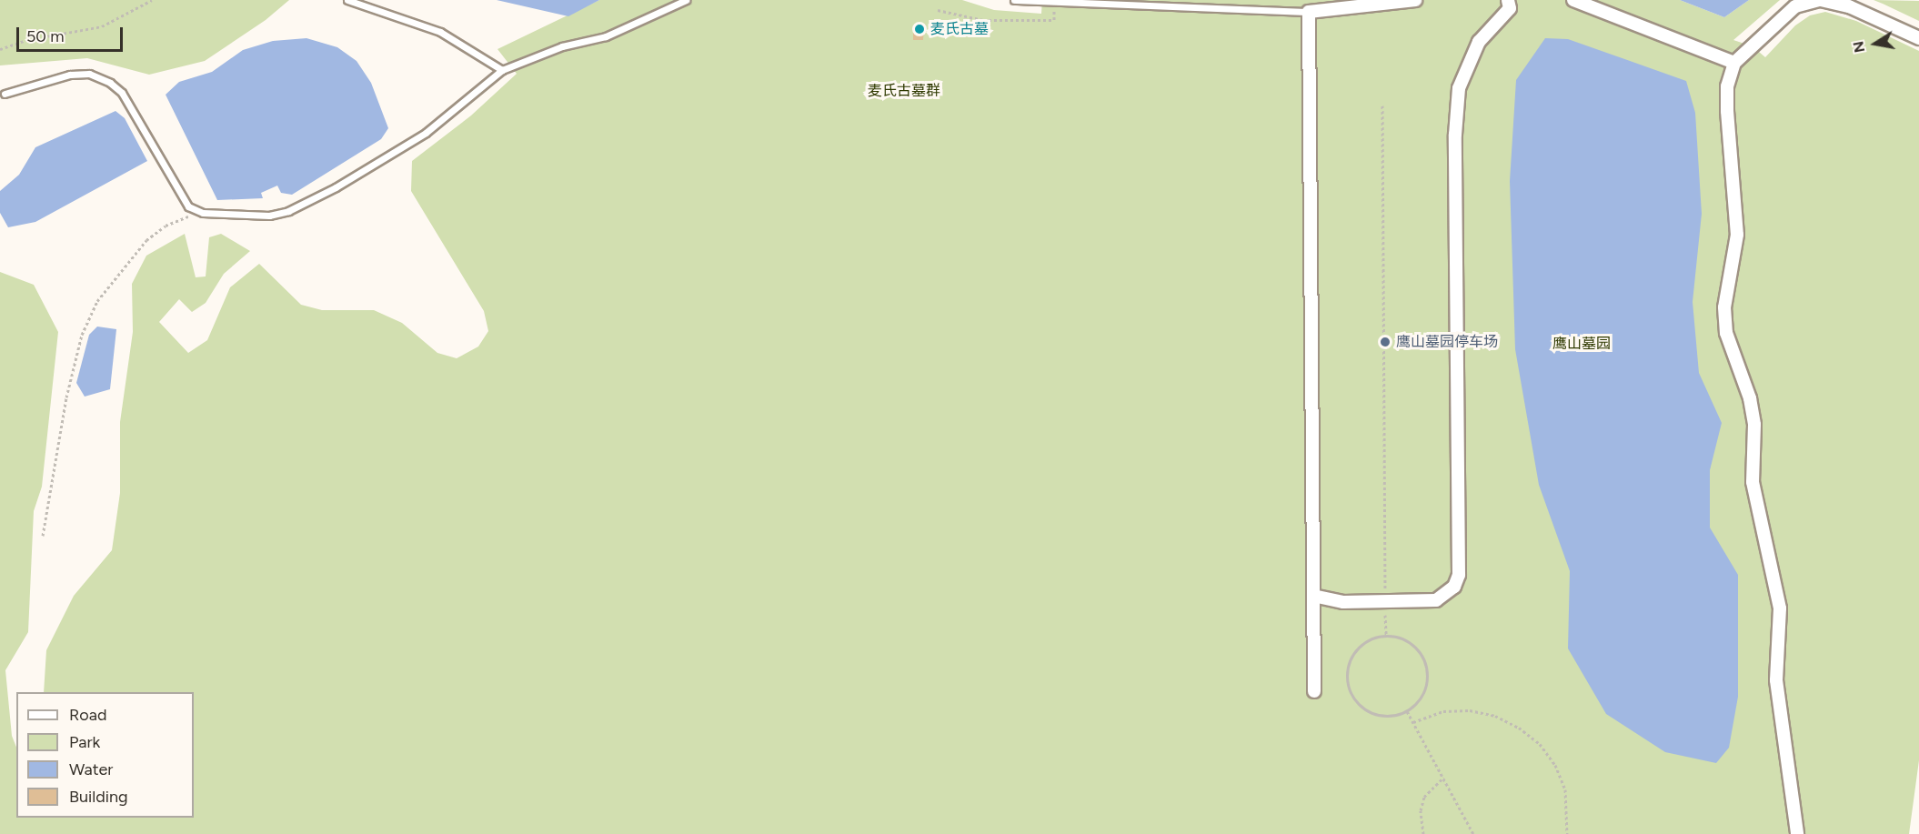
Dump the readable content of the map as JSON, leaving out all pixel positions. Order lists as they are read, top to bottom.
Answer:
{
  "parks": ["麦氏古墓群", "鹰山墓园"],
  "places": ["麦氏古墓", "鹰山墓园停车场"],
  "legend": [
    "Road",
    "Park",
    "Water",
    "Building"
  ],
  "scale_bar": "50 m",
  "north": "left"
}
